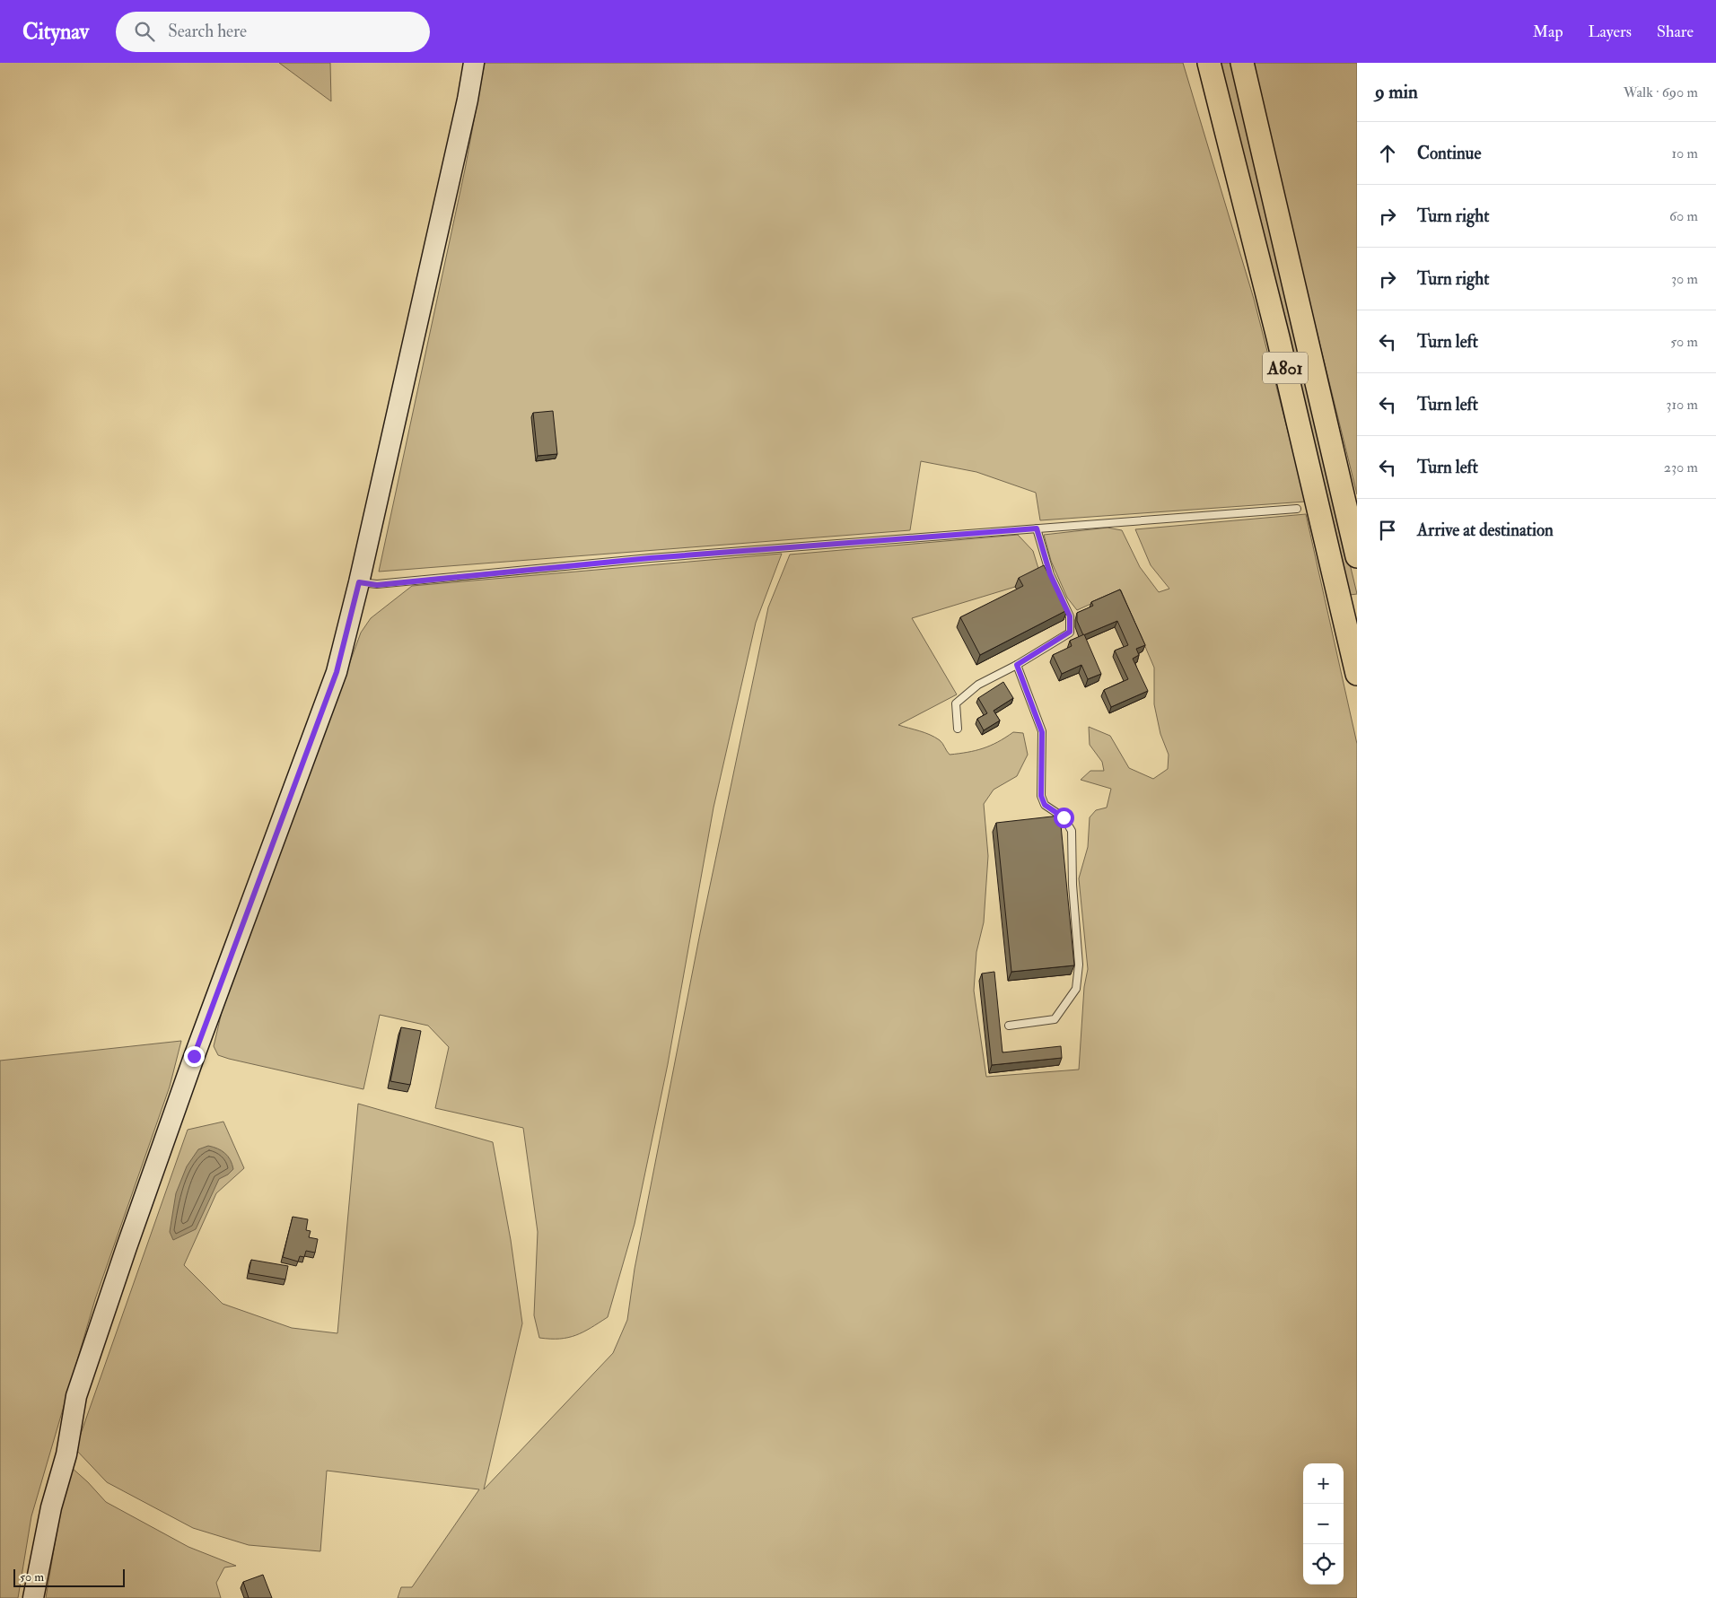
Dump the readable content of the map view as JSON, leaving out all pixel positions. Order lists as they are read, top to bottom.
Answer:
{
  "streets": {
    "main road": ["A801"]
  },
  "scale_bar": "50 m",
  "page": {
    "header": "Citynav",
    "search": "Search here",
    "nav": ["Map", "Layers", "Share"],
    "heading": ["9 min", "Walk · 690 m"],
    "list": [
      ["Continue", "10 m"],
      ["Turn right", "60 m"],
      ["Turn right", "30 m"],
      ["Turn left", "50 m"],
      ["Turn left", "310 m"],
      ["Turn left", "230 m"],
      "Arrive at destination"
    ],
    "map_buttons": ["+", "−"],
    "scale": "50 m"
  }
}
